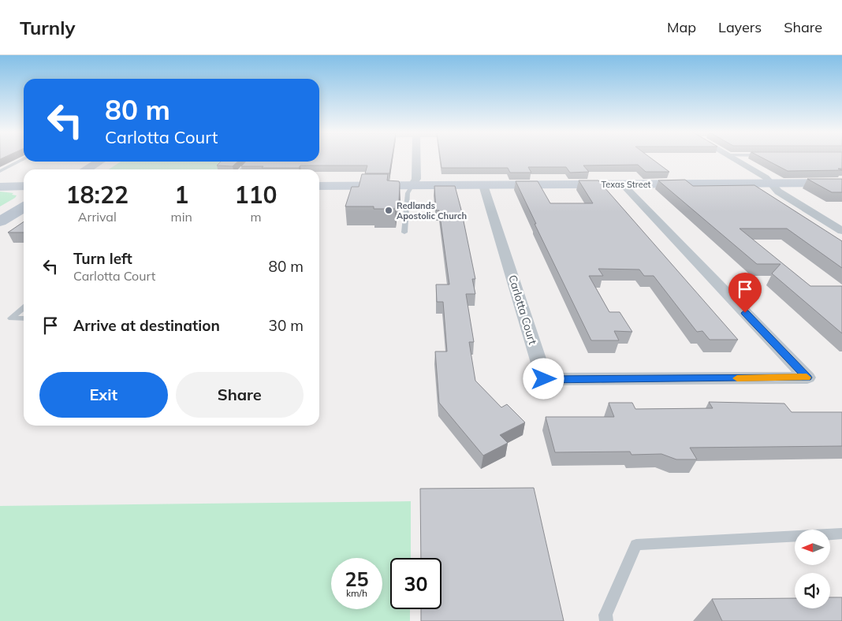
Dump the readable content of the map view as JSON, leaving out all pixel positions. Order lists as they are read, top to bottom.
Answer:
{
  "streets": {
    "street": ["Texas Street", "Carlotta Court"]
  },
  "crossings": [
    ["Texas Street", "Carlotta Court"]
  ],
  "places": ["Redlands Apostolic Church"],
  "north": "left",
  "page": {
    "header": "Turnly",
    "nav": ["Map", "Layers", "Share"],
    "turn": ["80 m", "Carlotta Court"],
    "eta": [
      "18:22",
      "Arrival",
      "1",
      "min",
      "110",
      "m"
    ],
    "list": [
      {
        "name": "Turn left",
        "note": "Carlotta Court",
        "value": "80 m"
      },
      {
        "name": "Arrive at destination",
        "value": "30 m"
      }
    ],
    "buttons": ["Exit", "Share"],
    "speed": "25 km/h",
    "limit": "30"
  }
}
